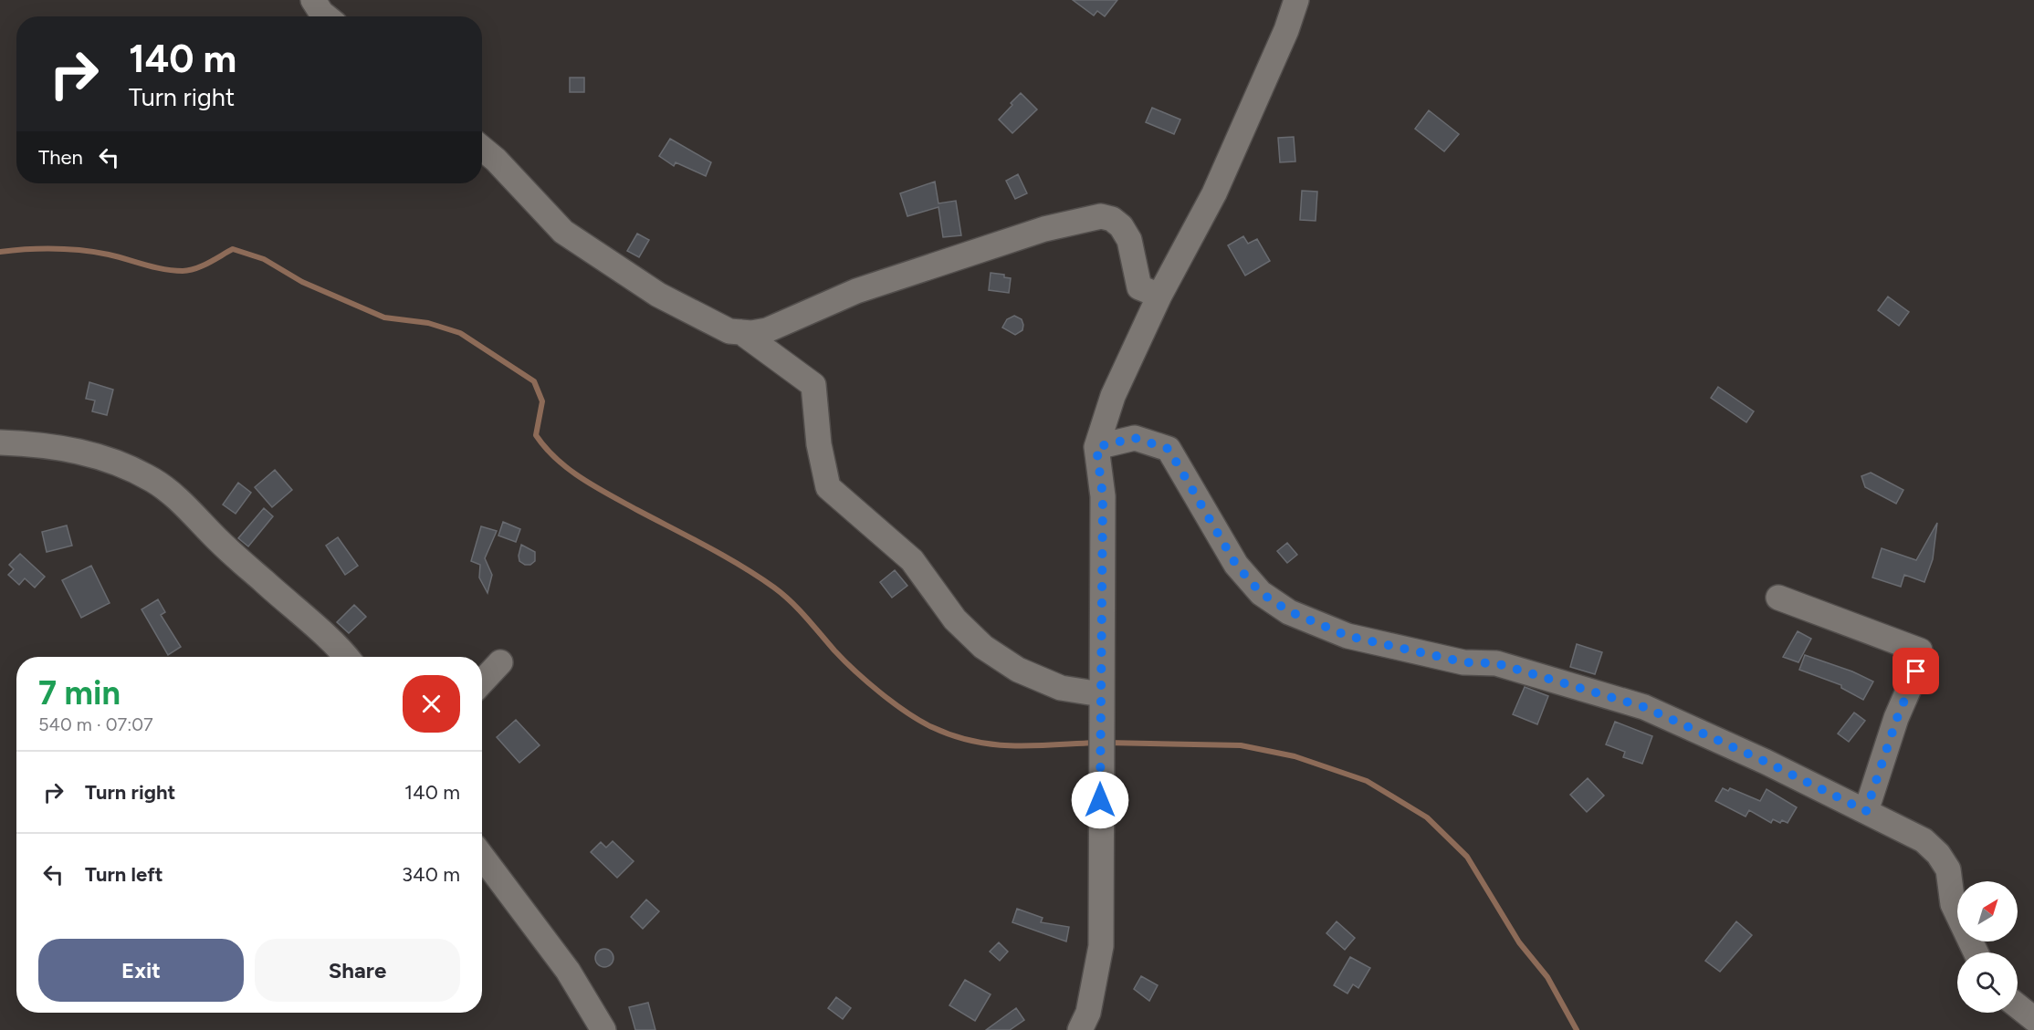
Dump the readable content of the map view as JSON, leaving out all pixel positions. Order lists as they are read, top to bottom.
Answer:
{
  "north": "top right",
  "page": {
    "turn": ["140 m", "Turn right"],
    "then": "Then",
    "heading": ["7 min", "540 m · 07:07"],
    "list": [
      {
        "name": "Turn right",
        "value": "140 m"
      },
      {
        "name": "Turn left",
        "value": "340 m"
      }
    ],
    "buttons": ["Exit", "Share"]
  }
}
